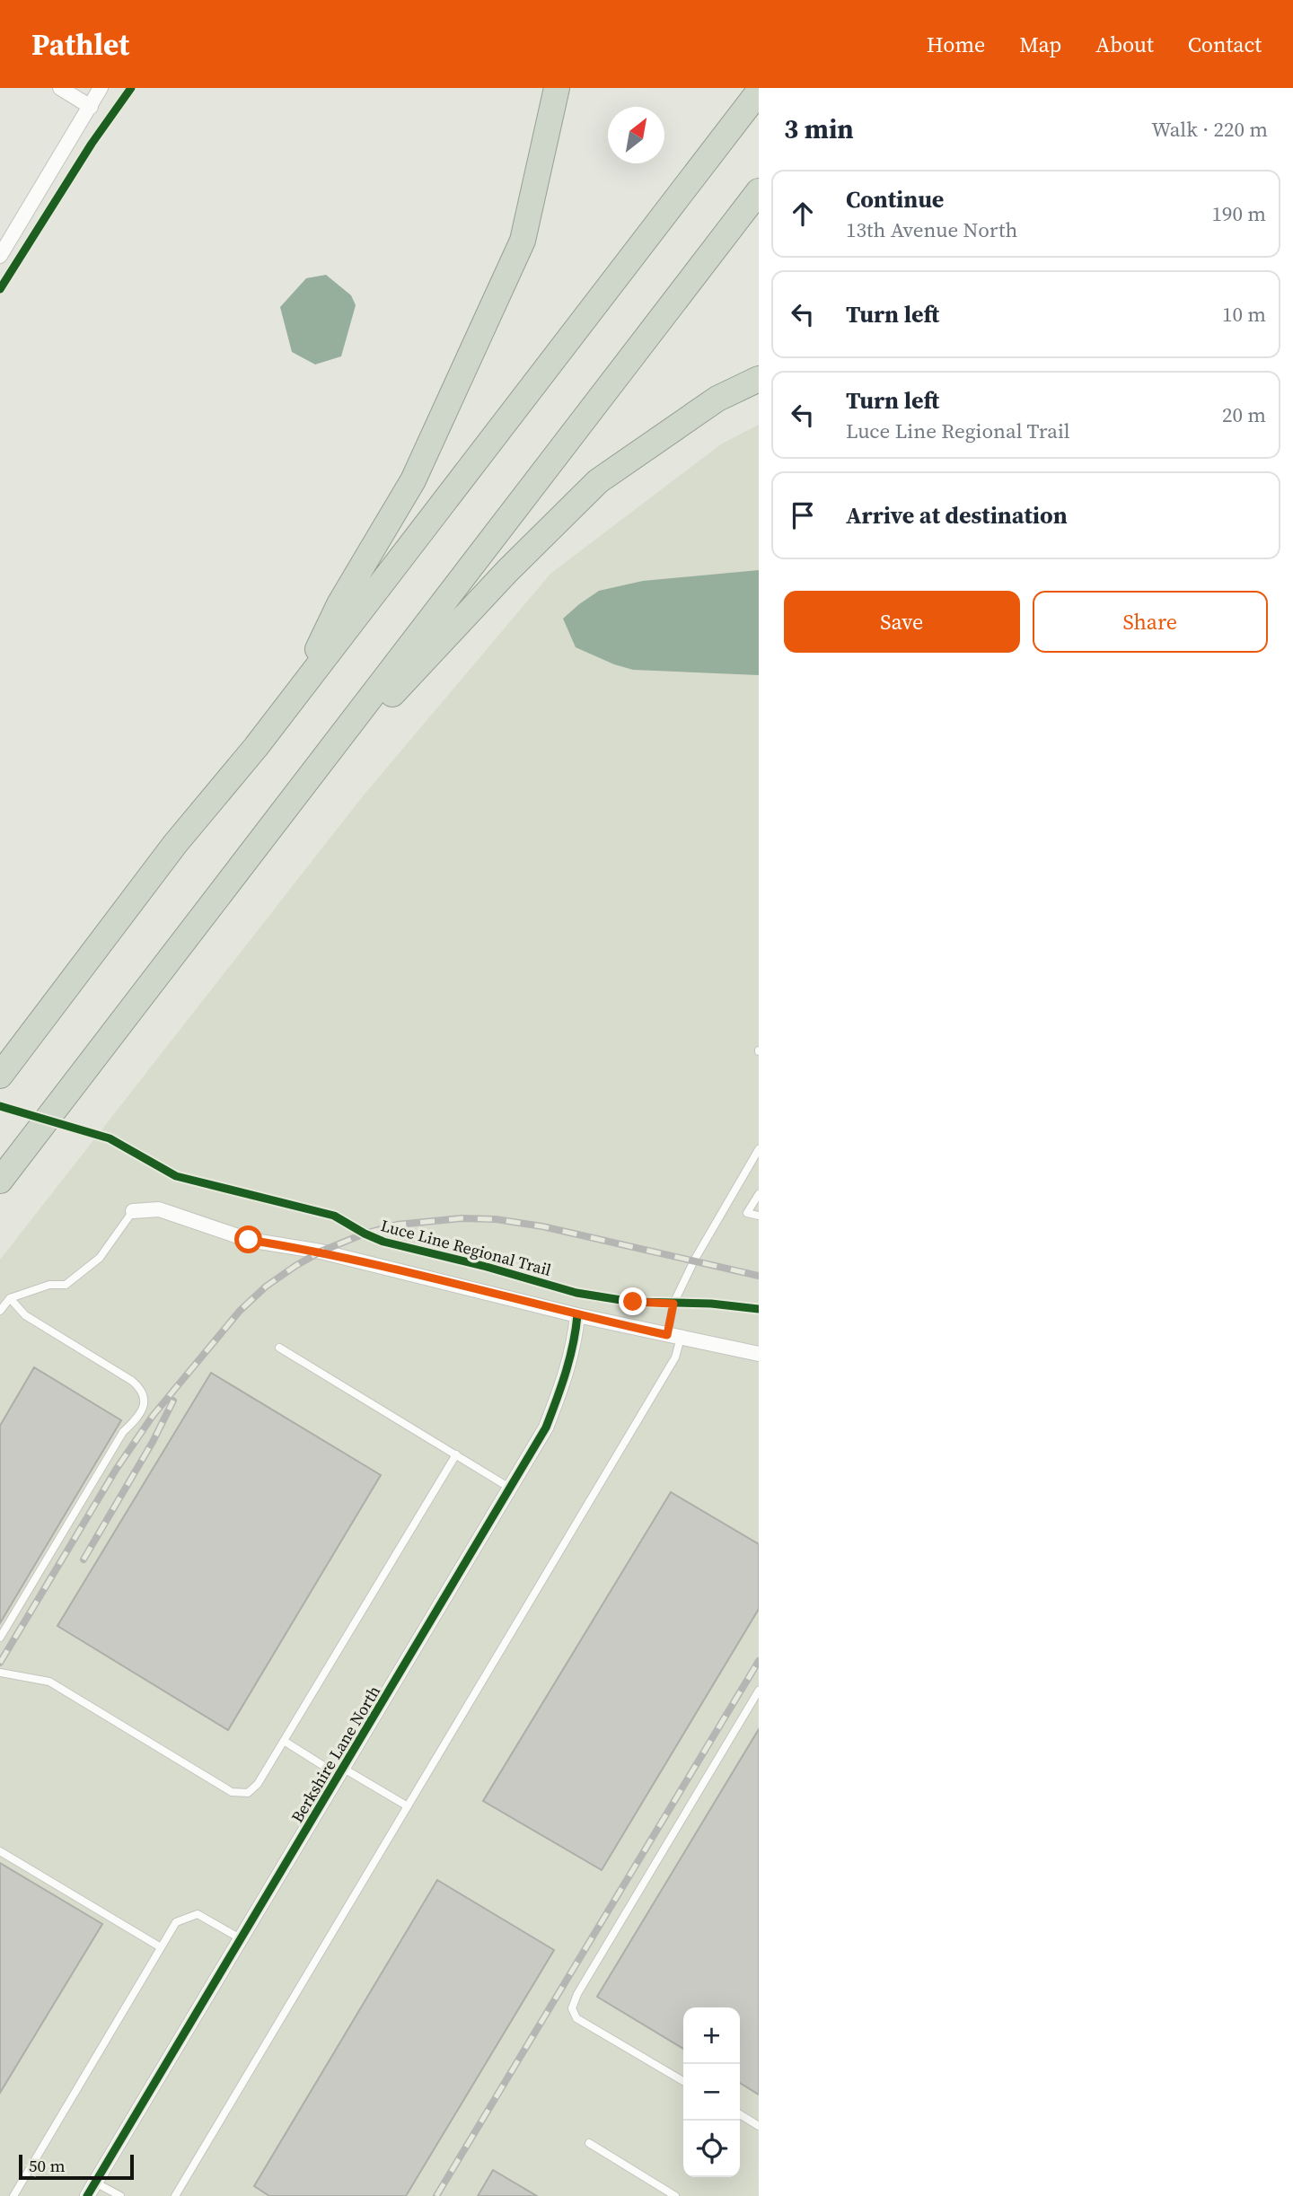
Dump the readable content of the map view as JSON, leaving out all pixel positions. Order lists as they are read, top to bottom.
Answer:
{
  "streets": {
    "street": ["Berkshire Lane North"],
    "cycle path": ["Luce Line Regional Trail"]
  },
  "scale_bar": "50 m",
  "north": "top right",
  "page": {
    "header": "Pathlet",
    "nav": [
      "Home",
      "Map",
      "About",
      "Contact"
    ],
    "heading": ["3 min", "Walk · 220 m"],
    "list": [
      ["Continue", "13th Avenue North", "190 m"],
      ["Turn left", "10 m"],
      ["Turn left", "Luce Line Regional Trail", "20 m"],
      "Arrive at destination"
    ],
    "buttons": ["Save", "Share"],
    "map_buttons": ["+", "−"],
    "scale": "50 m"
  }
}
